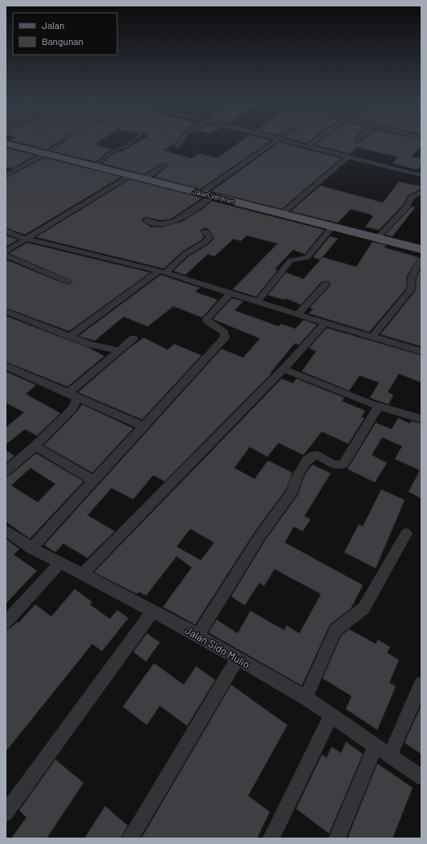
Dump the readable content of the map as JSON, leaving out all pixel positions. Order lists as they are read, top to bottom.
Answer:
{
  "streets": {
    "main road": ["Jalan Veteran"],
    "street": ["Jalan Sido Mulio"]
  },
  "legend": ["Jalan", "Bangunan"]
}
